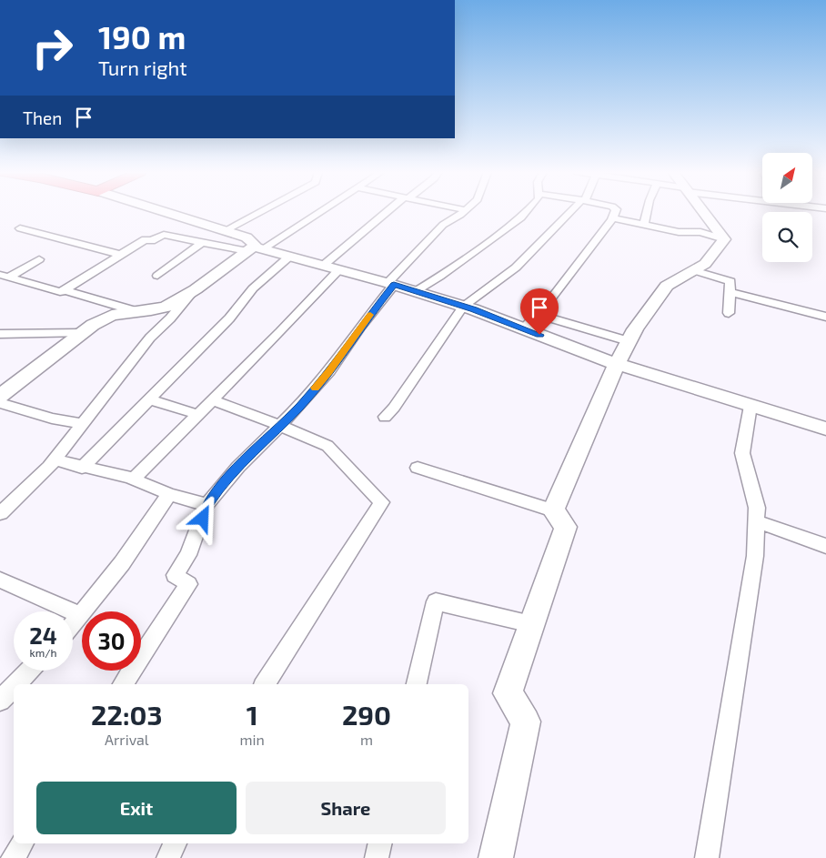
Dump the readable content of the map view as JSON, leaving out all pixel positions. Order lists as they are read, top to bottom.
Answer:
{
  "north": "top right",
  "page": {
    "turn": ["190 m", "Turn right"],
    "then": "Then",
    "speed": "24 km/h",
    "limit": "30",
    "eta": [
      "22:03",
      "Arrival",
      "1",
      "min",
      "290",
      "m"
    ],
    "buttons": ["Exit", "Share"]
  }
}
